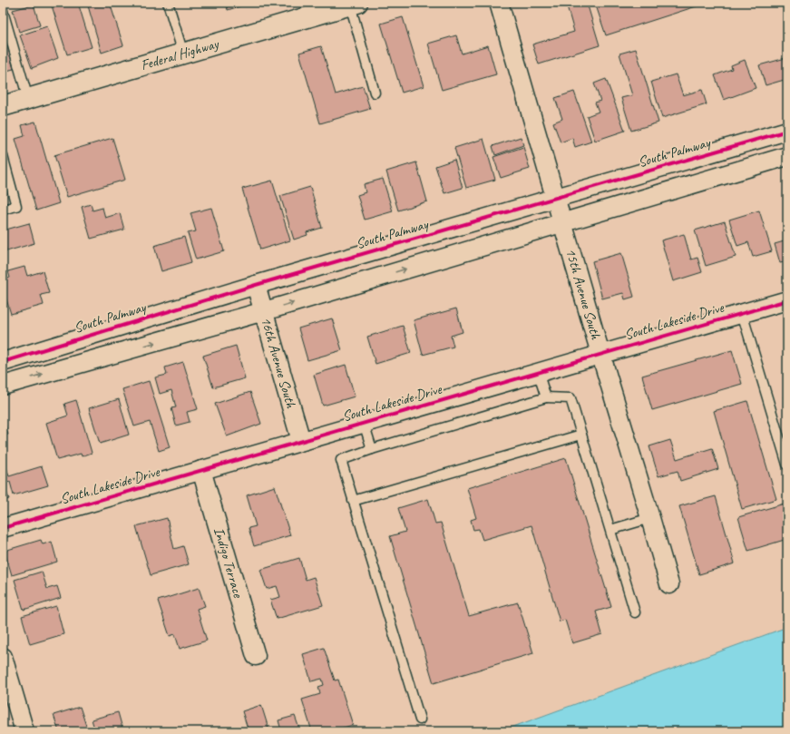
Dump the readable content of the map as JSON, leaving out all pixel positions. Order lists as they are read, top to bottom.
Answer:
{
  "streets": {
    "main road": ["Federal Highway"],
    "street": [
      "South Palmway",
      "15th Avenue South",
      "South Lakeside Drive",
      "16th Avenue South",
      "Indigo Terrace"
    ]
  },
  "crossings": [
    ["South Palmway", "15th Avenue South"],
    ["South Palmway", "16th Avenue South"],
    ["15th Avenue South", "South Lakeside Drive"],
    ["South Lakeside Drive", "16th Avenue South"],
    ["South Lakeside Drive", "Indigo Terrace"]
  ]
}
